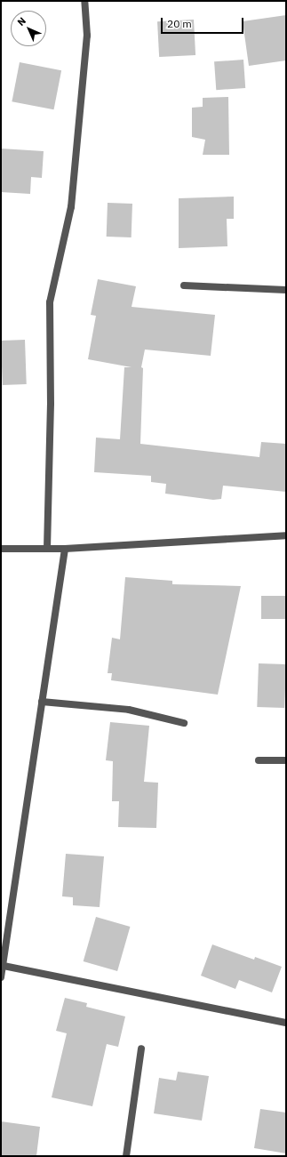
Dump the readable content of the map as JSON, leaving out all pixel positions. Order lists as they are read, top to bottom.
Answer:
{
  "scale_bar": "20 m",
  "north": "top left"
}
